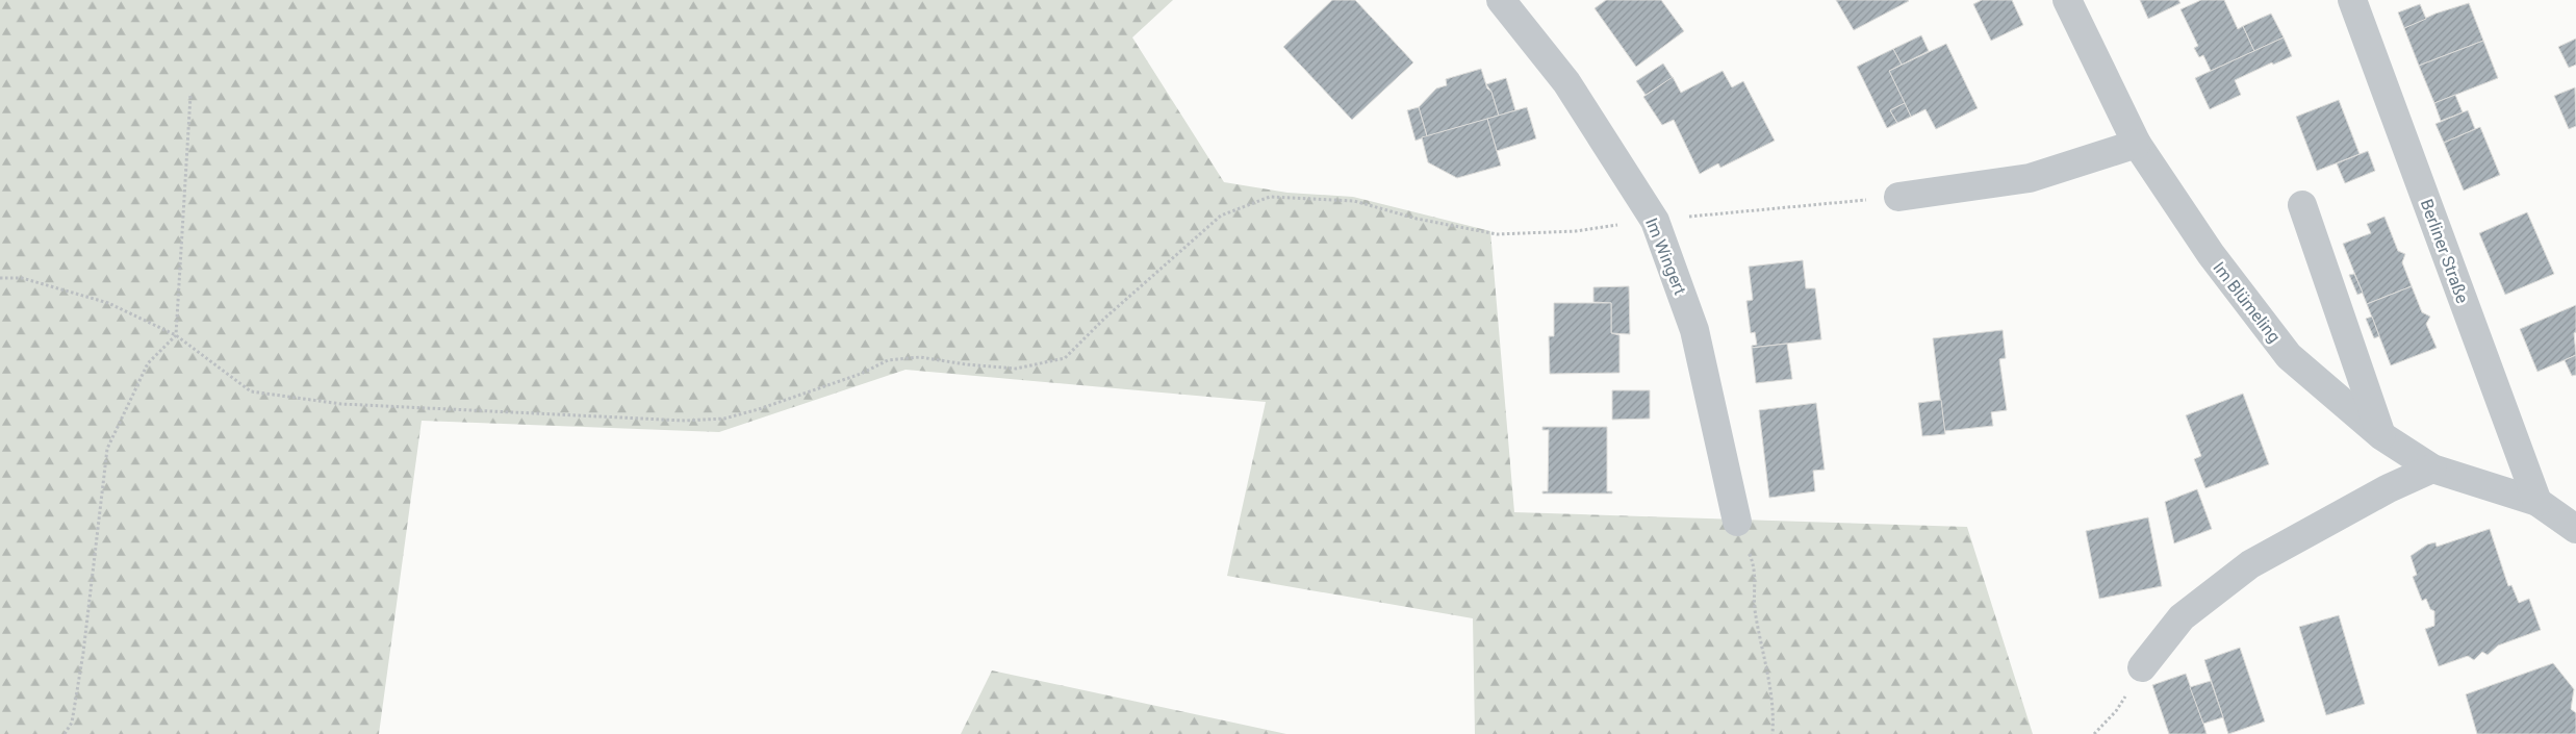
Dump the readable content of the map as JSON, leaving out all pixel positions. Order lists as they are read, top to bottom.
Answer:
{
  "streets": {
    "street": ["Berliner Straße", "Im Wingert", "Im Blümeling"]
  }
}
